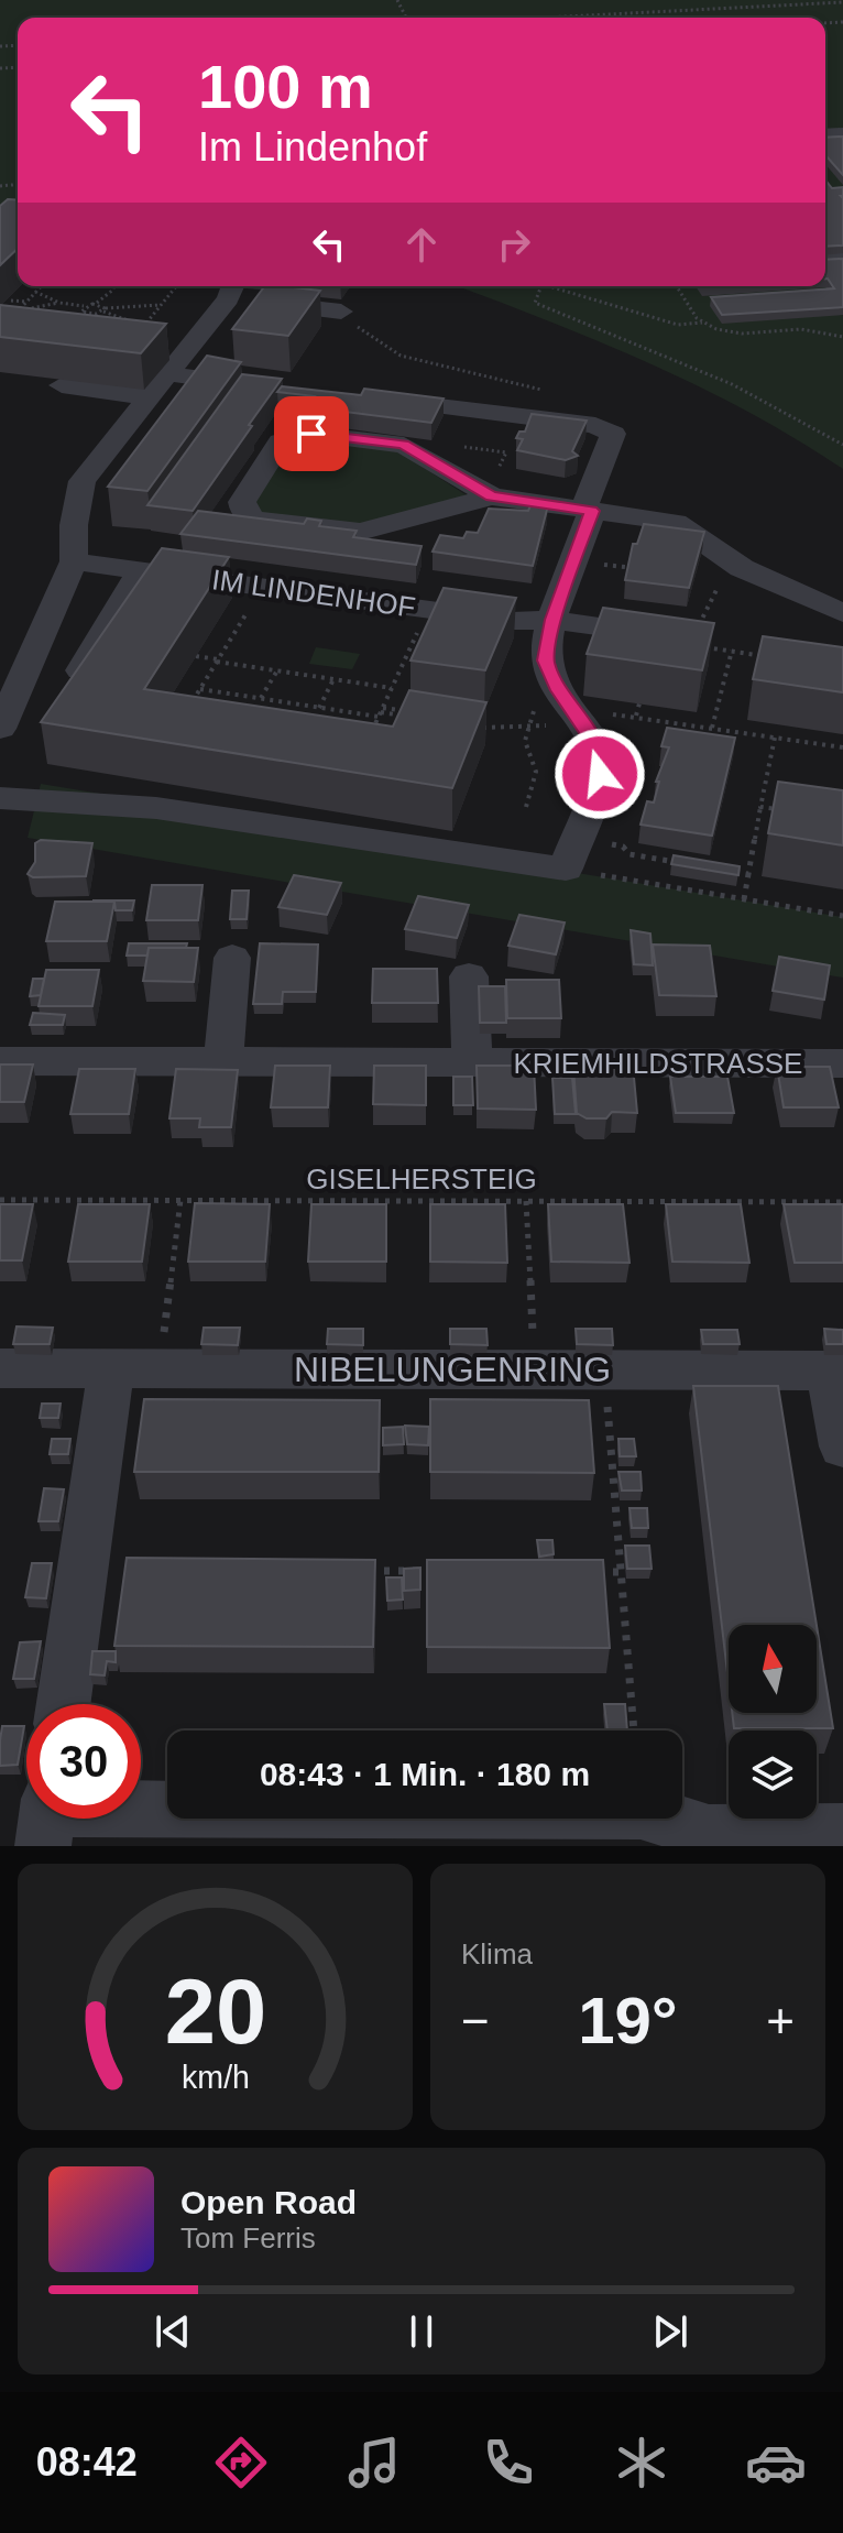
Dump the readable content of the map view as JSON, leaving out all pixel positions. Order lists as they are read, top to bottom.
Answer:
{
  "streets": {
    "street": ["IM LINDENHOF", "KRIEMHILDSTRASSE", "NIBELUNGENRING"],
    "path": ["GISELHERSTEIG"]
  },
  "north": "top",
  "page": {
    "turn": ["100 m", "Im Lindenhof"],
    "limit": "30",
    "trip": "08:43 · 1 Min. · 180 m",
    "tile": "Klima",
    "heat": ["−", "19°", "+"],
    "song": ["Open Road", "Tom Ferris"],
    "tabs": "08:42",
    "gauge": ["20", "km/h"]
  }
}
